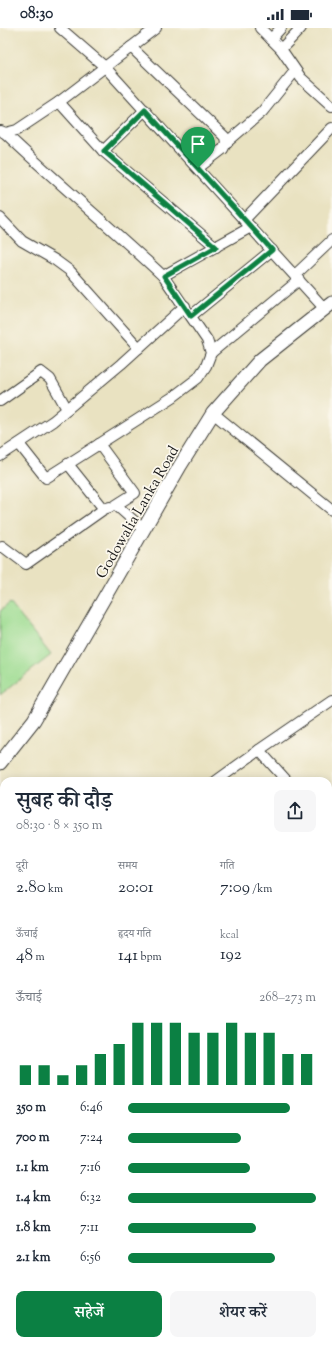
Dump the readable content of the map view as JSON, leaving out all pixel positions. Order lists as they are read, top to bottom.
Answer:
{
  "streets": {
    "street": ["Godowalia Lanka Road"]
  },
  "page": {
    "status": "08:30",
    "heading": ["सुबह की दौड़", "08:30 · 8 × 350 m"],
    "stats": [
      ["दूरी", "2.80 km"],
      ["समय", "20:01"],
      ["गति", "7:09 /km"],
      ["ऊँचाई", "48 m"],
      ["हृदय गति", "141 bpm"],
      ["kcal", "192"]
    ],
    "chart": ["ऊँचाई", "268–273 m"],
    "list": [
      {
        "name": "350 m",
        "note": "6:46"
      },
      {
        "name": "700 m",
        "note": "7:24"
      },
      {
        "name": "1.1 km",
        "note": "7:16"
      },
      {
        "name": "1.4 km",
        "note": "6:32"
      },
      {
        "name": "1.8 km",
        "note": "7:11"
      },
      {
        "name": "2.1 km",
        "note": "6:56"
      }
    ],
    "buttons": ["सहेजें", "शेयर करें"]
  }
}
